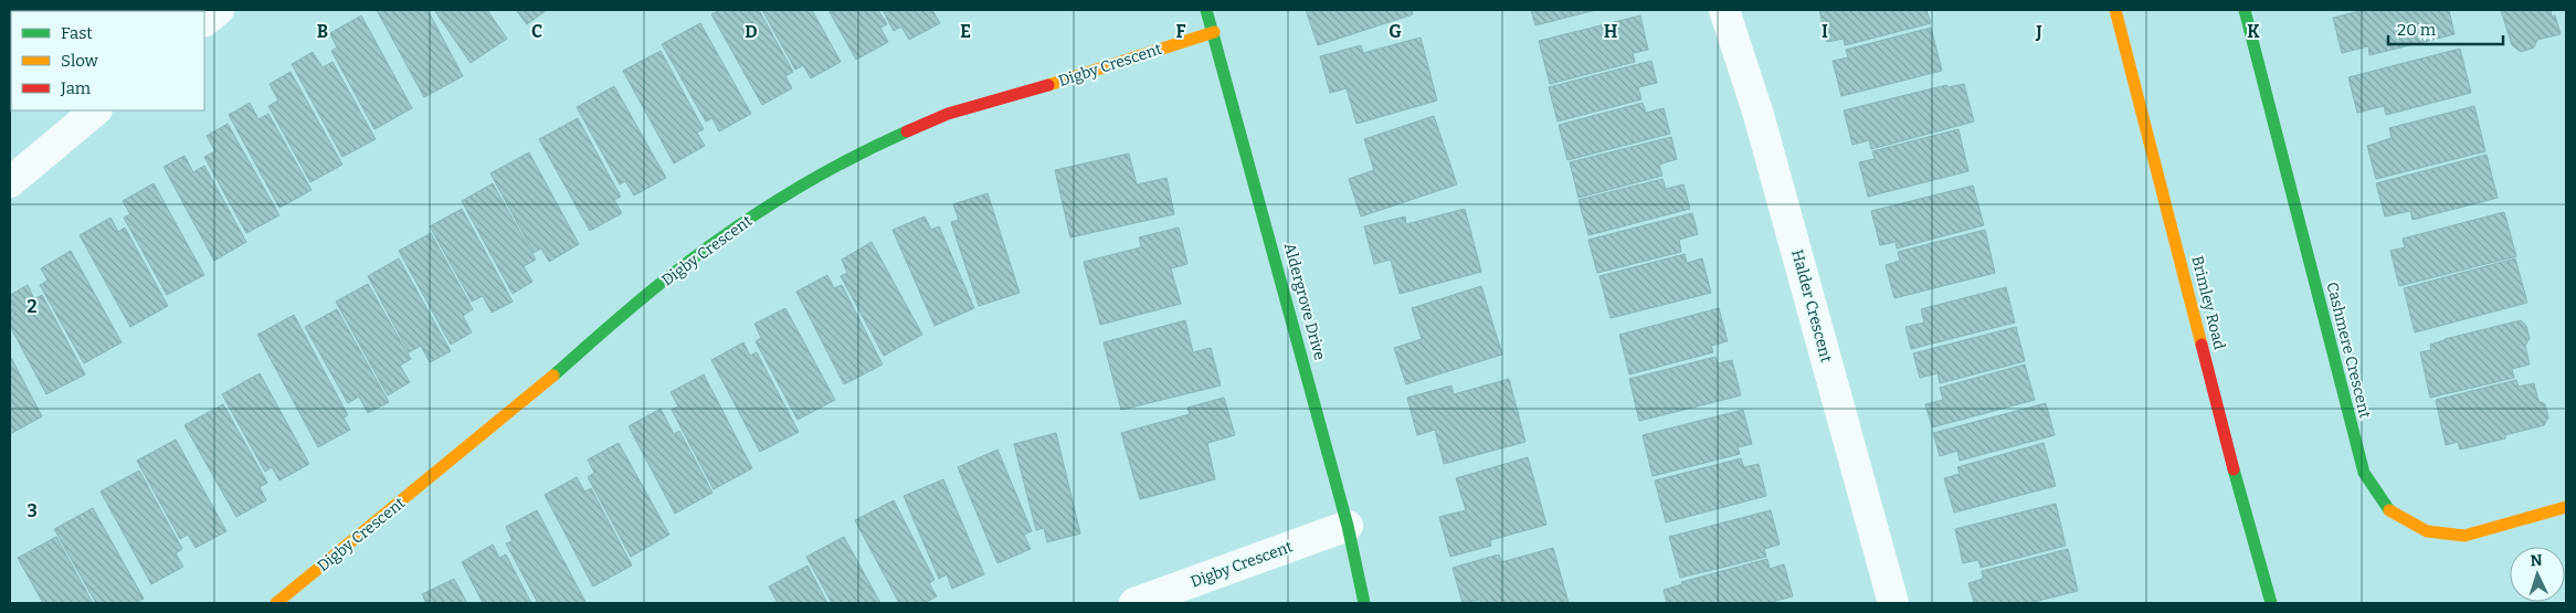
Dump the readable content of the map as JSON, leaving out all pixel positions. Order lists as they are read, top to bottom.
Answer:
{
  "streets": {
    "street": [
      "Digby Crescent",
      "Aldergrove Drive",
      "Brimley Road",
      "Halder Crescent",
      "Cashmere Crescent"
    ]
  },
  "crossings": [
    ["Digby Crescent", "Aldergrove Drive"]
  ],
  "legend": ["Fast", "Slow", "Jam"],
  "scale_bar": "20 m",
  "north": "top",
  "grid": {
    "columns": [
      "B",
      "C",
      "D",
      "E",
      "F",
      "G",
      "H",
      "I",
      "J",
      "K"
    ],
    "rows": ["2", "3"]
  }
}
